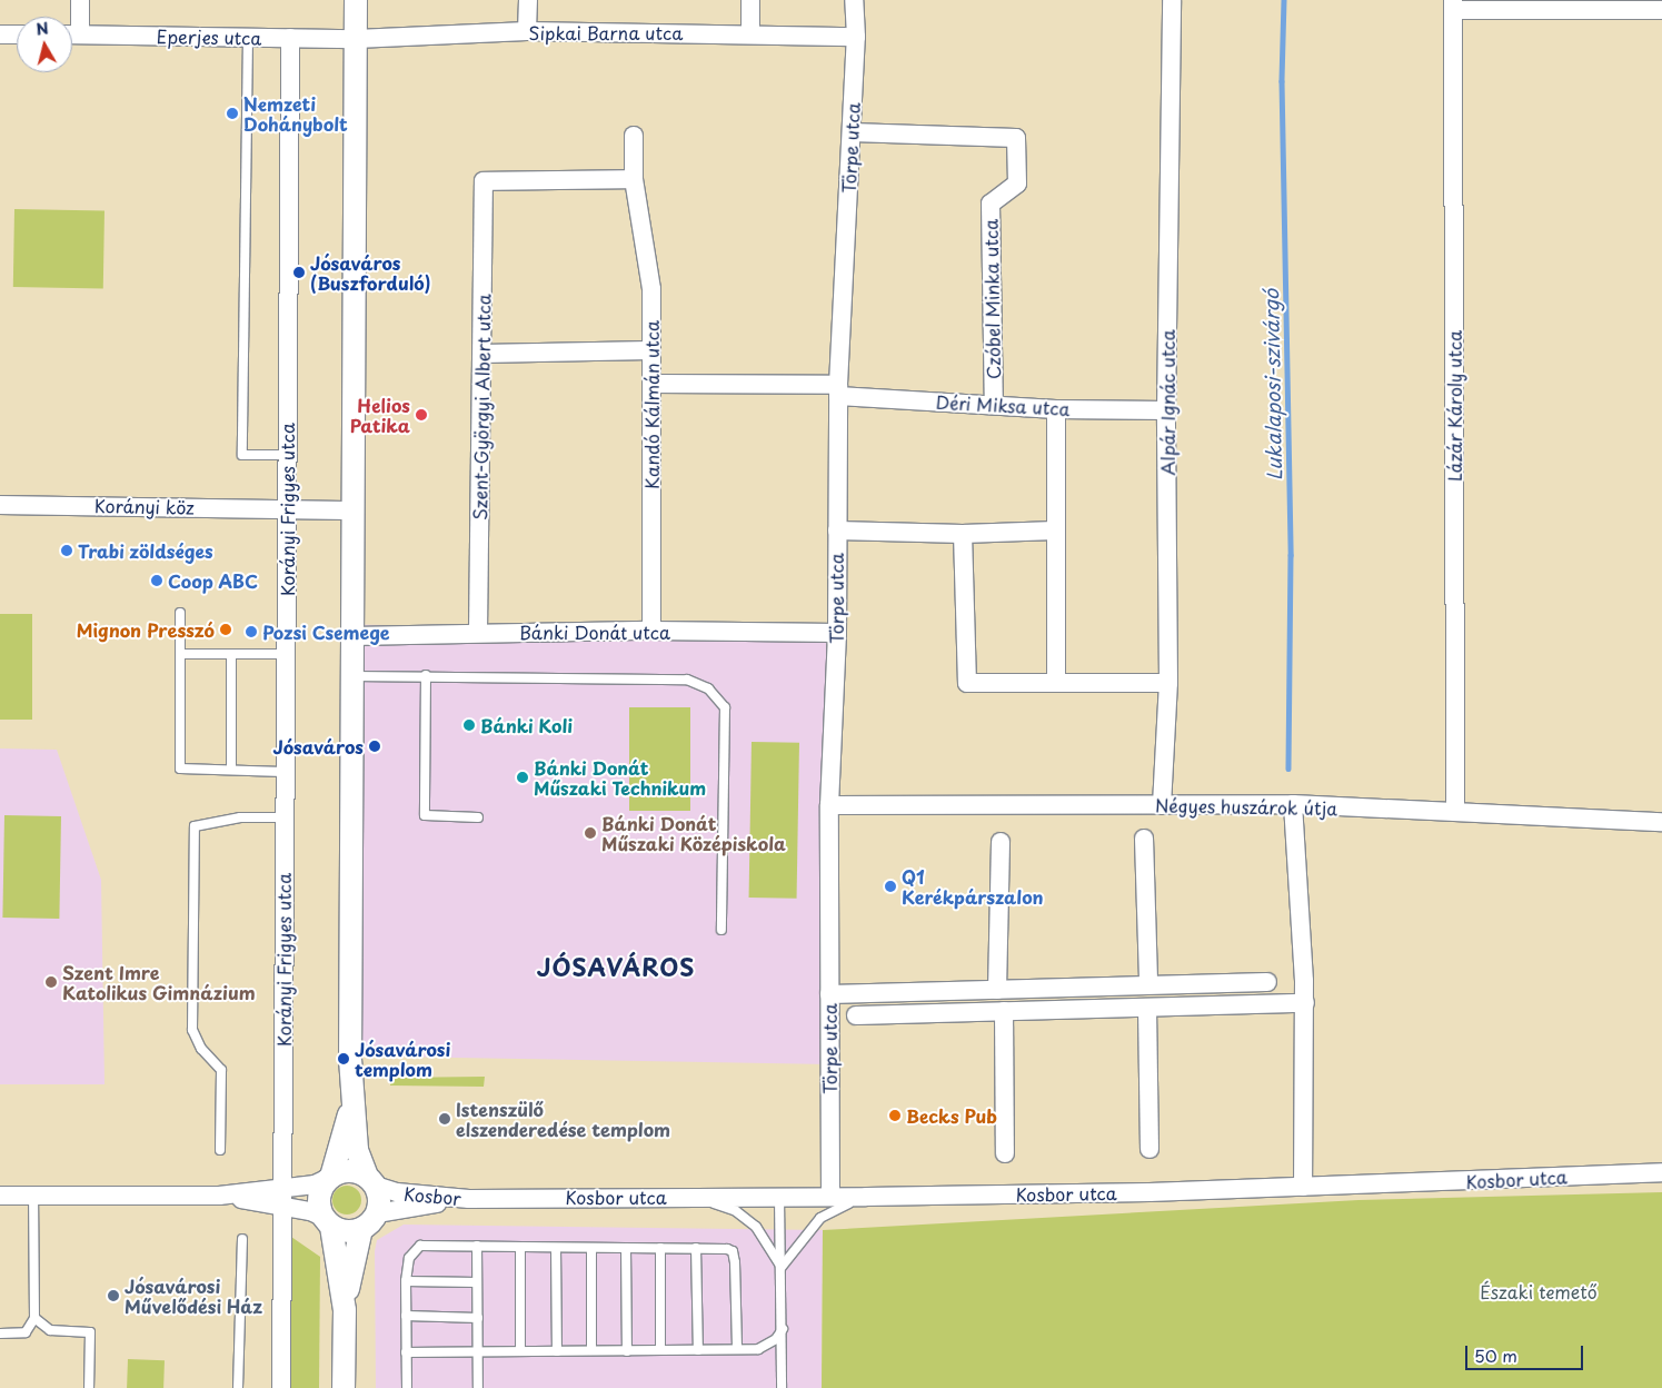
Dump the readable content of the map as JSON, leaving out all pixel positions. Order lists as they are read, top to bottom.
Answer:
{
  "streets": {
    "street": [
      "Sipkai Barna utca",
      "Eperjes utca",
      "Törpe utca",
      "Czóbel Minka utca",
      "Alpár Ignác utca",
      "Kandó Kálmán utca",
      "Déri Miksa utca",
      "Lázár Károly utca",
      "Szent-Györgyi Albert utca",
      "Korányi köz",
      "Korányi Frigyes utca",
      "Bánki Donát utca",
      "Négyes huszárok útja",
      "Kosbor utca",
      "Kosbor"
    ]
  },
  "crossings": [
    ["Sipkai Barna utca", "Eperjes utca"],
    ["Sipkai Barna utca", "Törpe utca"],
    ["Eperjes utca", "Korányi Frigyes utca"],
    ["Törpe utca", "Czóbel Minka utca"],
    ["Törpe utca", "Déri Miksa utca"],
    ["Törpe utca", "Bánki Donát utca"],
    ["Törpe utca", "Négyes huszárok útja"],
    ["Törpe utca", "Kosbor utca"],
    ["Czóbel Minka utca", "Déri Miksa utca"],
    ["Alpár Ignác utca", "Déri Miksa utca"],
    ["Alpár Ignác utca", "Négyes huszárok útja"],
    ["Kandó Kálmán utca", "Déri Miksa utca"],
    ["Kandó Kálmán utca", "Szent-Györgyi Albert utca"],
    ["Kandó Kálmán utca", "Bánki Donát utca"],
    ["Lázár Károly utca", "Négyes huszárok útja"],
    ["Szent-Györgyi Albert utca", "Bánki Donát utca"],
    ["Korányi köz", "Korányi Frigyes utca"],
    ["Kosbor utca", "Kosbor"]
  ],
  "districts": ["JÓSAVÁROS"],
  "water": ["Lukalaposi-szivárgó"],
  "parks": ["Északi temető"],
  "places": [
    "Nemzeti Dohánybolt",
    "Jósaváros (Buszforduló)",
    "Helios Patika",
    "Trabi zöldséges",
    "Coop ABC",
    "Mignon Presszó",
    "Pozsi Csemege",
    "Bánki Koli",
    "Jósaváros",
    "Bánki Donát Műszaki Technikum",
    "Bánki Donát Műszaki Középiskola",
    "Q1 Kerékpárszalon",
    "Szent Imre Katolikus Gimnázium",
    "Jósavárosi templom",
    "Becks Pub",
    "Istenszülő elszenderedése templom",
    "Jósavárosi Művelődési Ház"
  ],
  "scale_bar": "50 m",
  "north": "top"
}
